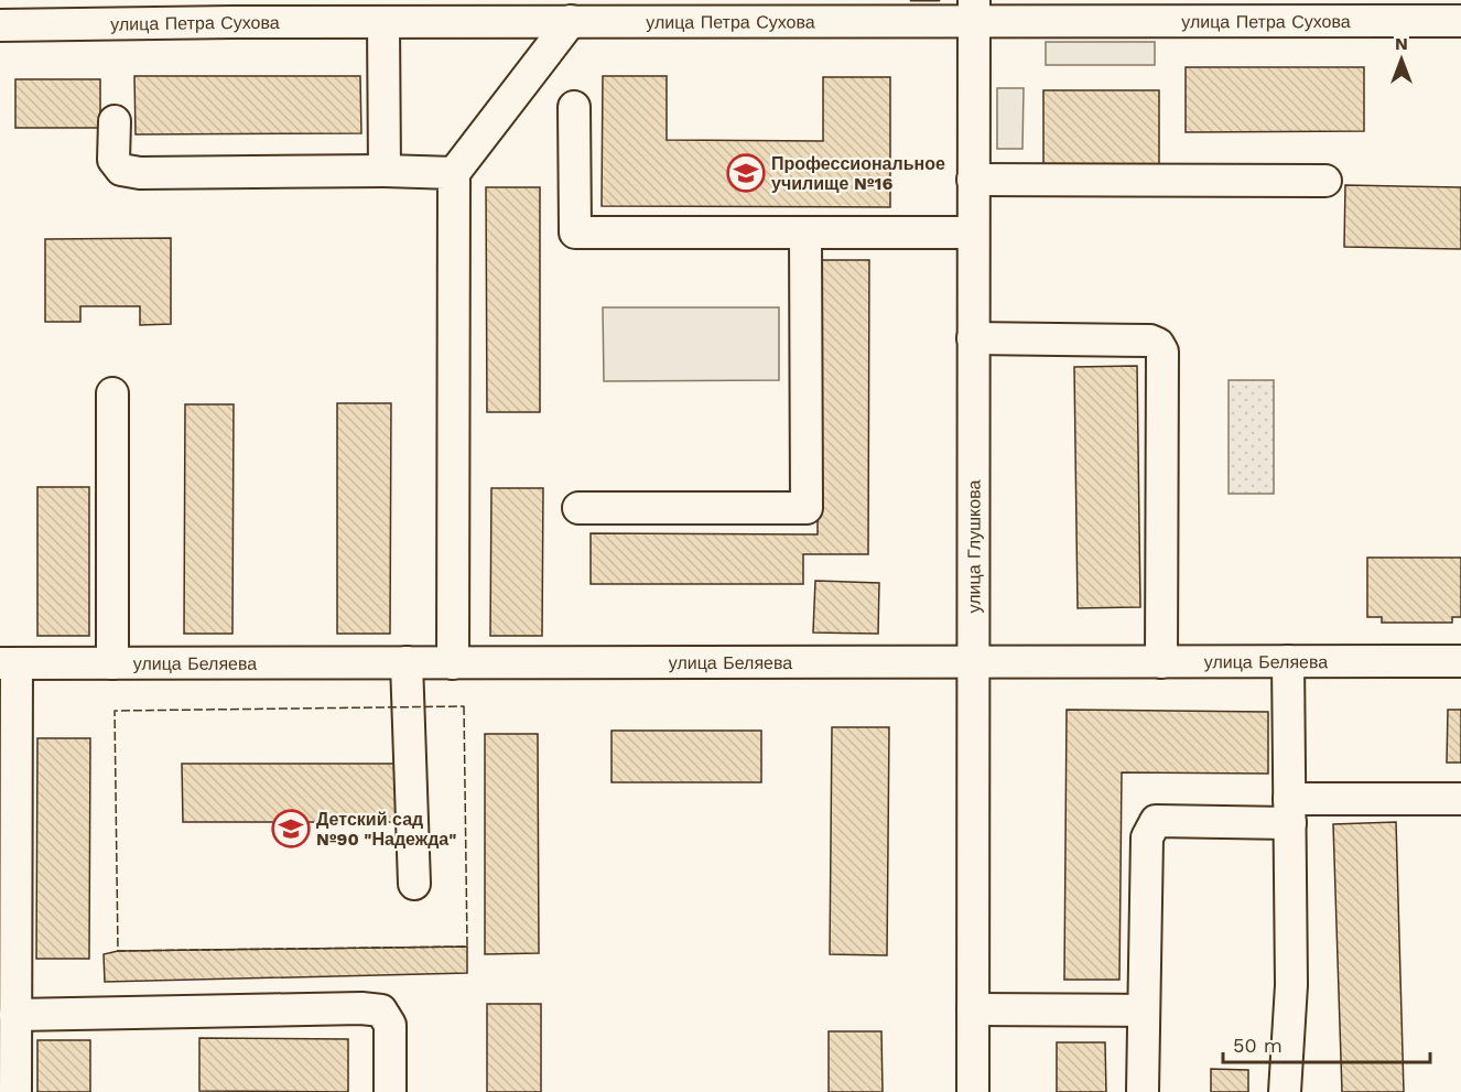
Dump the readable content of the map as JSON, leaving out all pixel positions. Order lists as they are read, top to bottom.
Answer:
{
  "streets": {
    "street": ["улица Петра Сухова", "улица Глушкова", "улица Беляева"]
  },
  "crossings": [
    ["улица Петра Сухова", "улица Глушкова"],
    ["улица Глушкова", "улица Беляева"]
  ],
  "places": {
    "school or university": ["Профессиональное училище №16", "Детский сад №90 \"Надежда\""]
  },
  "scale_bar": "50 m",
  "north": "top"
}
